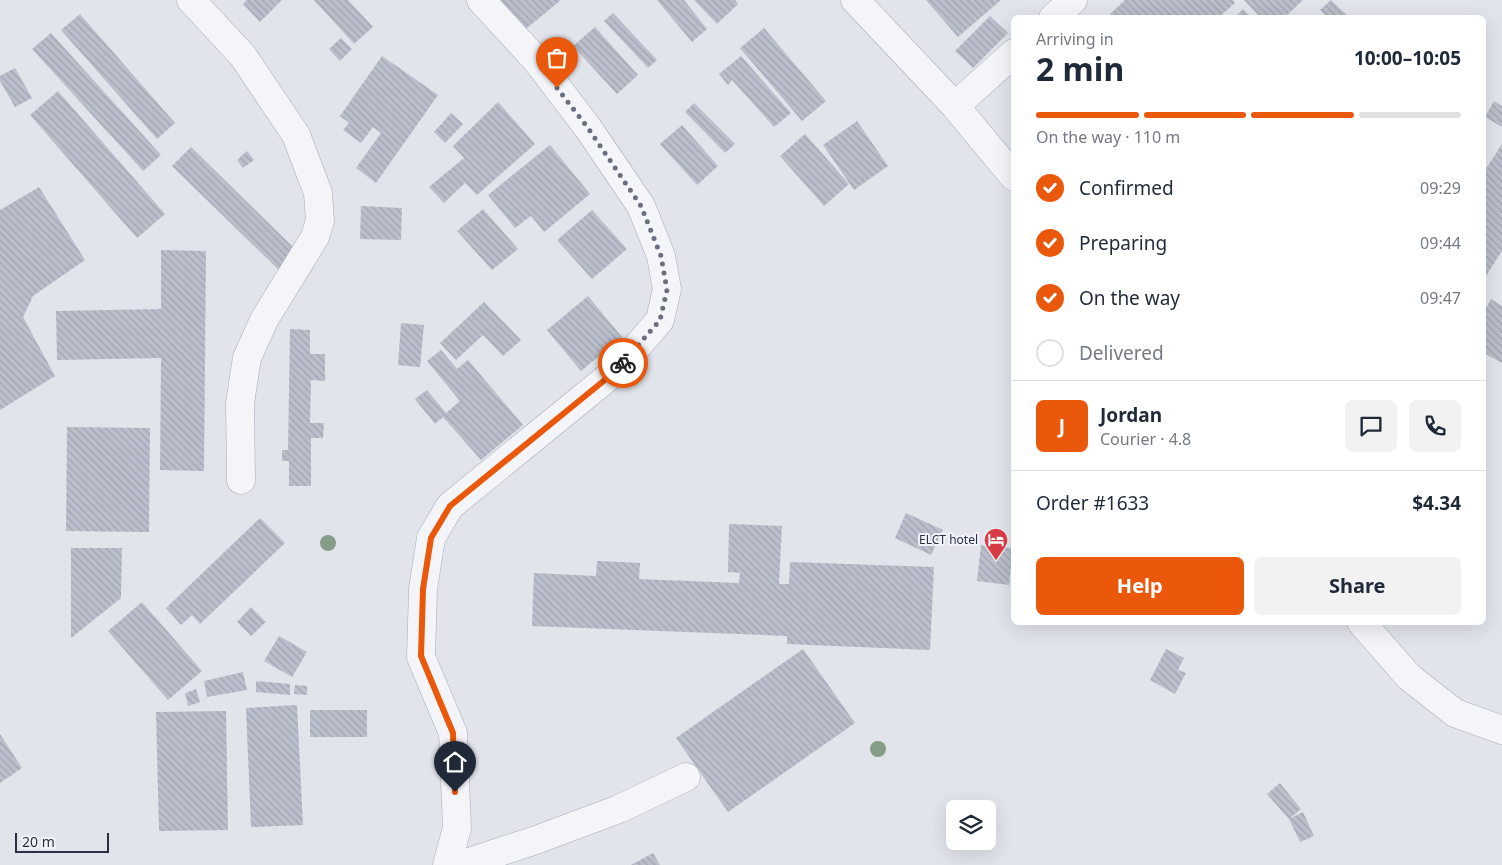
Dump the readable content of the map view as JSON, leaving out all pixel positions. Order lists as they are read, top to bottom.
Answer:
{
  "places": {
    "hotel": ["ELCT hotel"]
  },
  "scale_bar": "20 m",
  "page": {
    "heading": ["2 min", "Arriving in", "10:00–10:05"],
    "panel": [
      "Jordan",
      "Courier · 4.8",
      "Order #1633",
      "$4.34"
    ],
    "bar": "On the way · 110 m",
    "list": [
      ["Confirmed", "09:29"],
      ["Preparing", "09:44"],
      ["On the way", "09:47"],
      "Delivered"
    ],
    "round": "J",
    "buttons": ["Help", "Share"],
    "scale": "20 m"
  }
}
